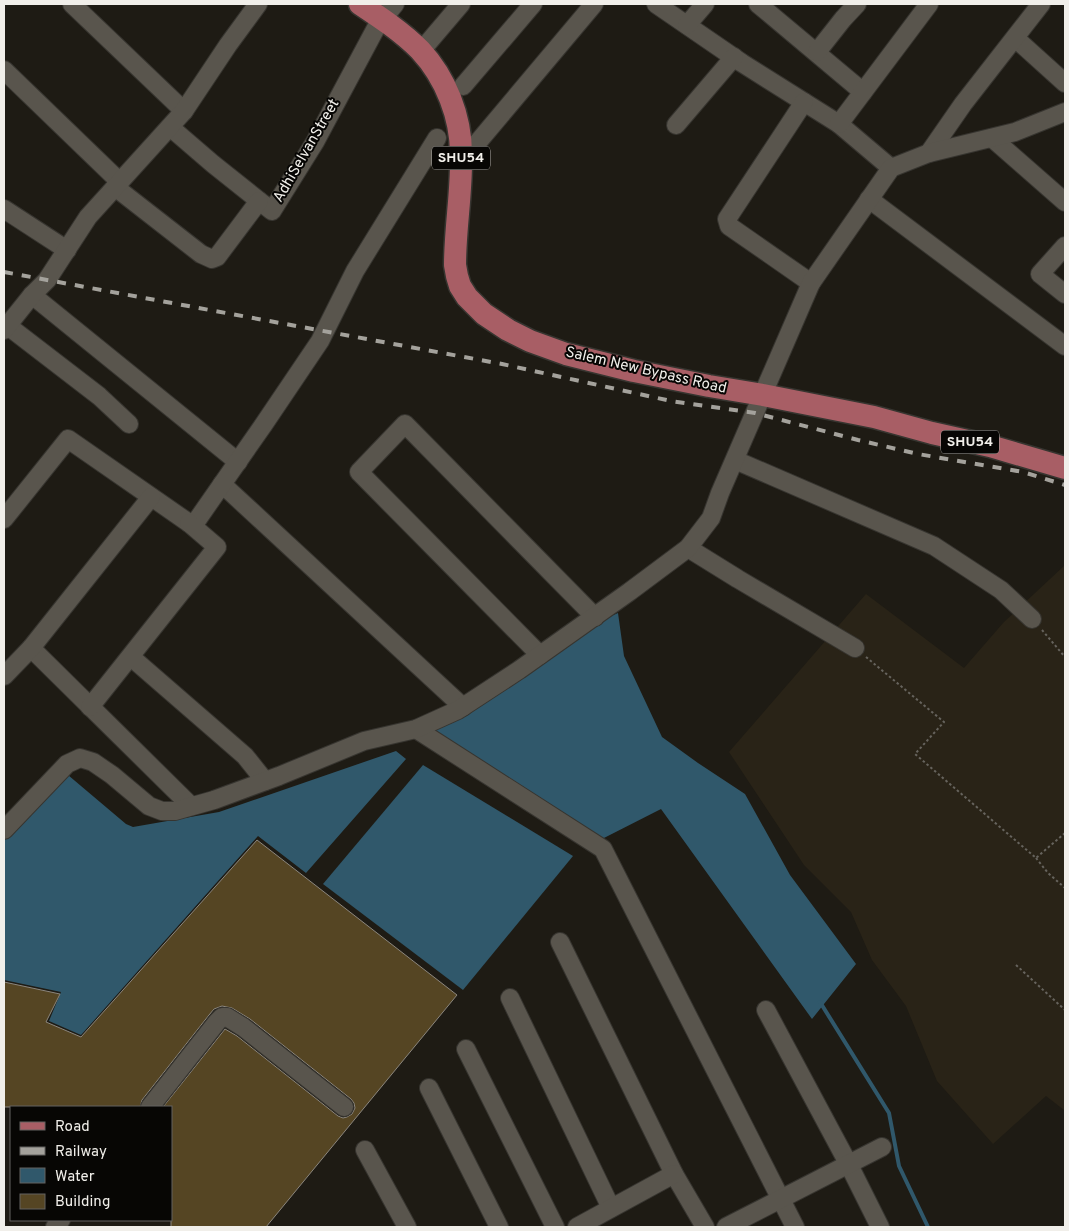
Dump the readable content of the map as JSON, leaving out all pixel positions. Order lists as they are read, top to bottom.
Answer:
{
  "streets": {
    "main road": ["SHU54", "Salem New Bypass Road"],
    "street": ["AdhiSelvanStreet"]
  },
  "crossings": [
    ["AdhiSelvanStreet", "Salem New Bypass Road"]
  ],
  "legend": [
    "Road",
    "Railway",
    "Water",
    "Building"
  ]
}
